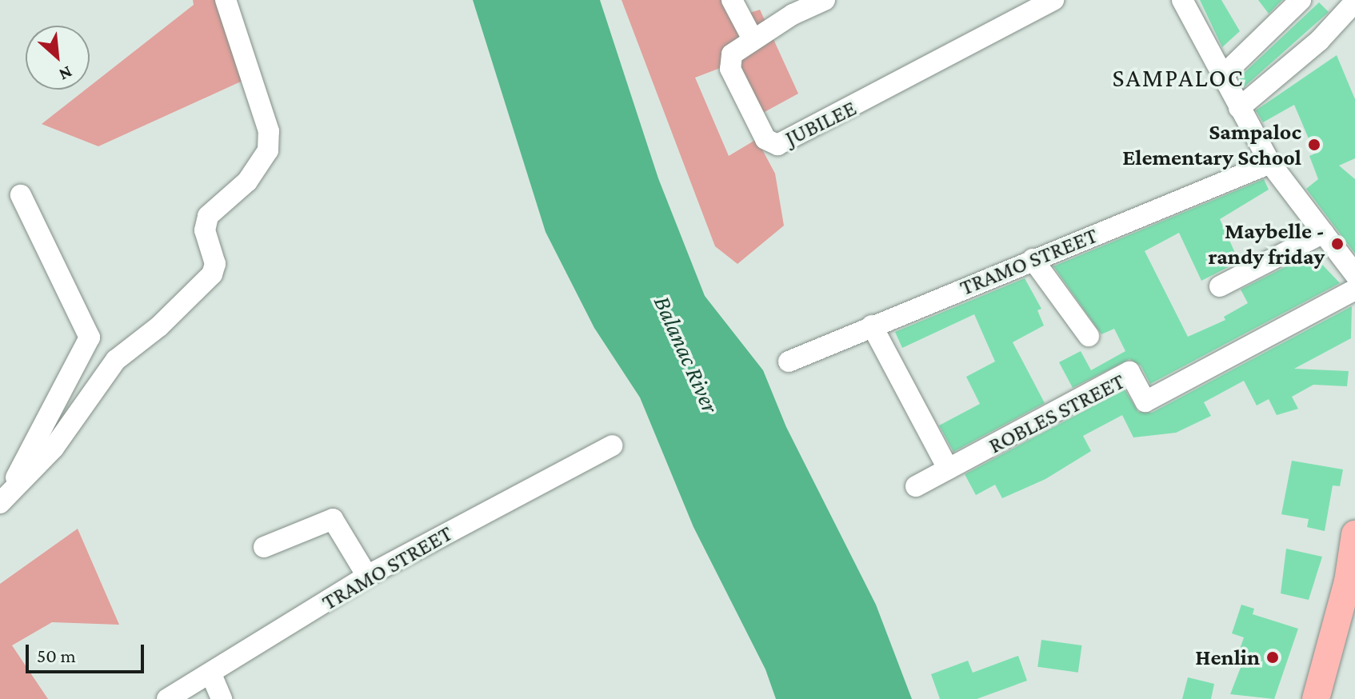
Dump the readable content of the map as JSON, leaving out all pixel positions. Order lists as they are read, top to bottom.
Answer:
{
  "streets": {
    "street": ["JUBILEE", "TRAMO STREET", "ROBLES STREET"]
  },
  "districts": ["SAMPALOC"],
  "water": ["Balanac River"],
  "places": ["Sampaloc Elementary School", "Maybelle - randy friday", "Henlin"],
  "scale_bar": "50 m",
  "north": "bottom right"
}
